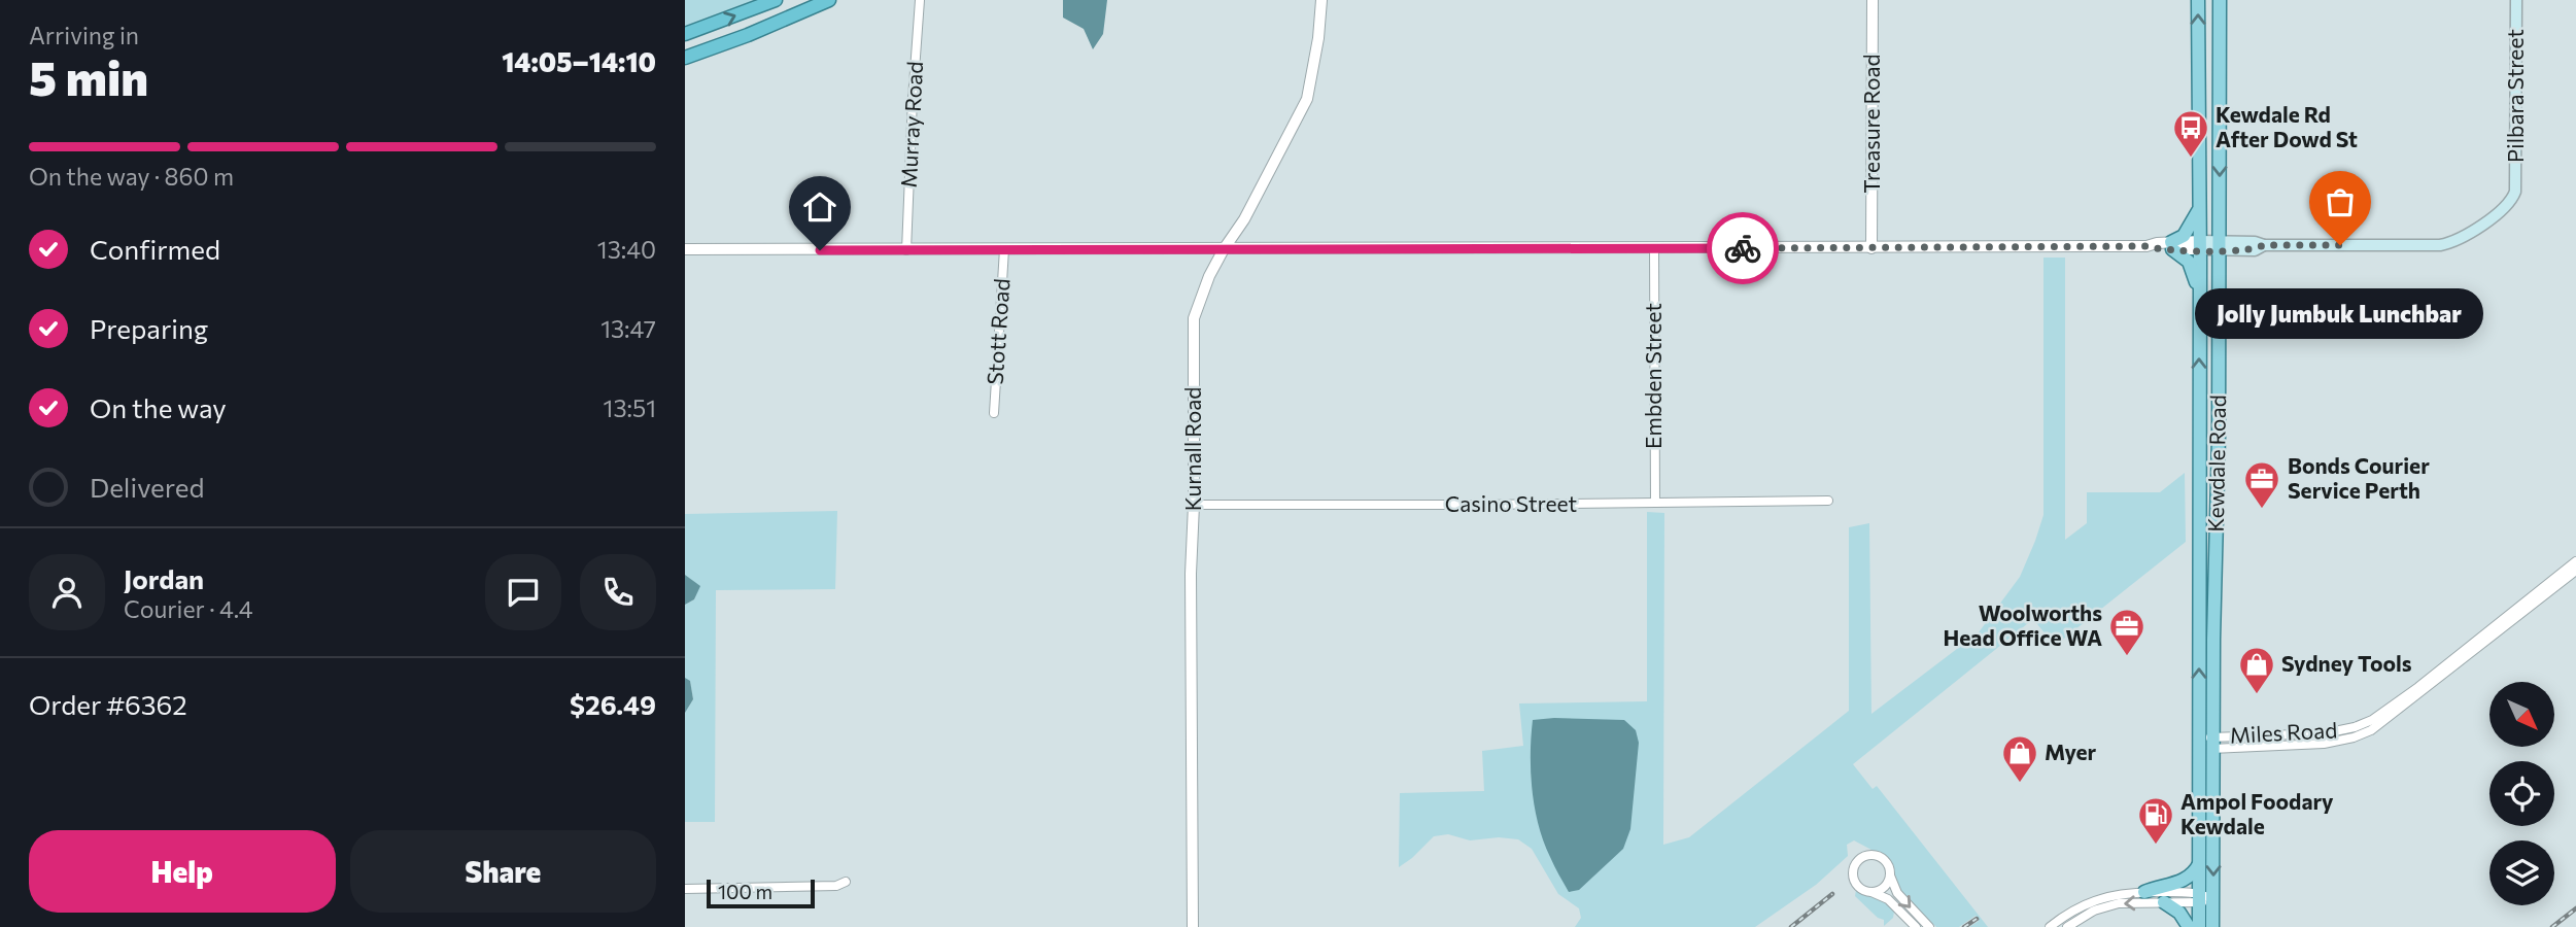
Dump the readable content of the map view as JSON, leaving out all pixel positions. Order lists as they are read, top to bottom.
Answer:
{
  "streets": {
    "main road": ["Pilbara Street", "Kewdale Road"],
    "street": [
      "Treasure Road",
      "Murray Road",
      "Stott Road",
      "Embden Street",
      "Kurnall Road",
      "Casino Street",
      "Miles Road"
    ]
  },
  "crossings": [
    ["Pilbara Street", "Kewdale Road"],
    ["Embden Street", "Casino Street"],
    ["Kurnall Road", "Casino Street"],
    ["Kewdale Road", "Miles Road"]
  ],
  "places": {
    "bus stop": ["Kewdale Rd After Dowd St"],
    "other": ["Jolly Jumbuk Lunchbar"],
    "office": ["Bonds Courier Service Perth", "Woolworths Head Office WA"],
    "shop": ["Sydney Tools", "Myer"],
    "fuel station": ["Ampol Foodary Kewdale"]
  },
  "scale_bar": "100 m",
  "north": "bottom right",
  "page": {
    "heading": ["5 min", "Arriving in", "14:05–14:10"],
    "panel": [
      "Jordan",
      "Courier · 4.4",
      "Order #6362",
      "$26.49"
    ],
    "bar": "On the way · 860 m",
    "list": [
      ["Confirmed", "13:40"],
      ["Preparing", "13:47"],
      ["On the way", "13:51"],
      "Delivered"
    ],
    "bubble": "Jolly Jumbuk Lunchbar",
    "buttons": ["Help", "Share"],
    "scale": "100 m"
  }
}
